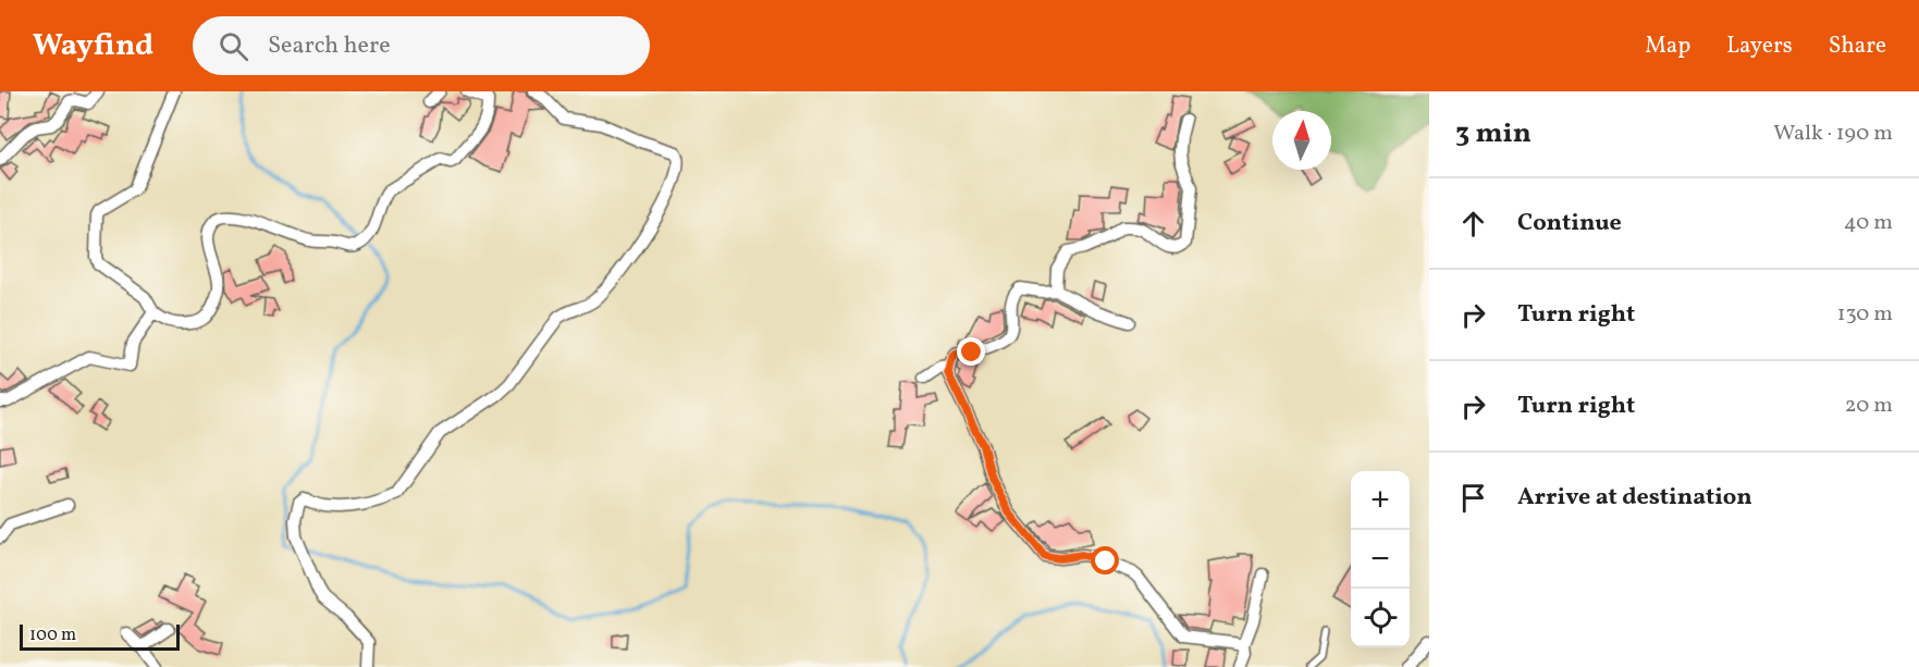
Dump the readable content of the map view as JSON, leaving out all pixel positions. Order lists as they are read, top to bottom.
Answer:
{
  "scale_bar": "100 m",
  "north": "top",
  "page": {
    "header": "Wayfind",
    "search": "Search here",
    "nav": ["Map", "Layers", "Share"],
    "heading": ["3 min", "Walk · 190 m"],
    "list": [
      ["Continue", "40 m"],
      ["Turn right", "130 m"],
      ["Turn right", "20 m"],
      "Arrive at destination"
    ],
    "map_buttons": ["+", "−"],
    "scale": "100 m"
  }
}
